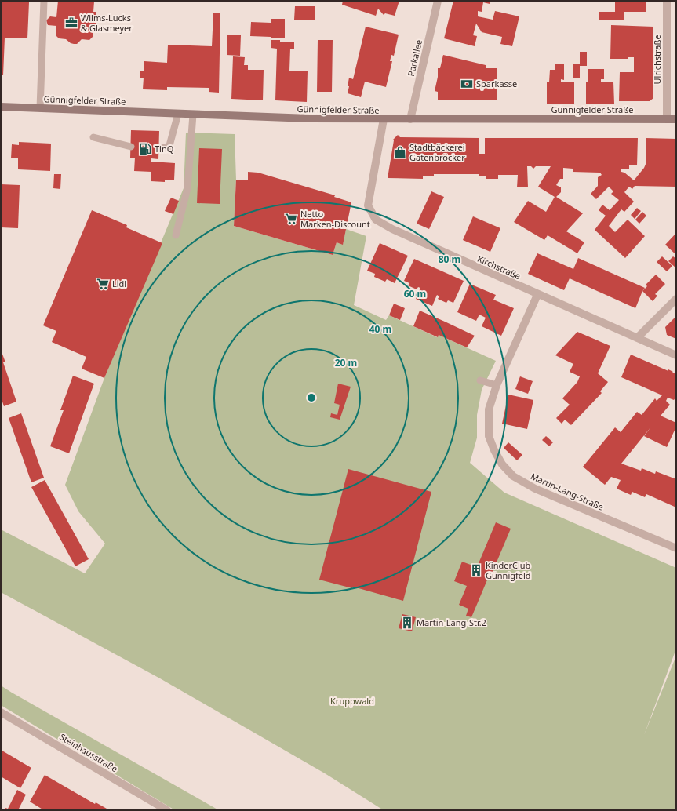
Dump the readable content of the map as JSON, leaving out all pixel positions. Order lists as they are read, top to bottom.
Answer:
{
  "streets": {
    "street": [
      "Parkallee",
      "Ulrichstraße",
      "Günnigfelder Straße",
      "Kirchstraße",
      "Martin-Lang-Straße",
      "Steinhausstraße"
    ]
  },
  "crossings": [
    ["Parkallee", "Günnigfelder Straße"],
    ["Ulrichstraße", "Günnigfelder Straße"],
    ["Günnigfelder Straße", "Kirchstraße"],
    ["Kirchstraße", "Martin-Lang-Straße"]
  ],
  "parks": ["Kruppwald"],
  "places": {
    "office": ["Wilms-Lucks & Glasmeyer"],
    "bank": ["Sparkasse"],
    "fuel station": ["TinQ"],
    "shop": ["Stadtbäckerei Gatenbröcker"],
    "supermarket": ["Netto Marken-Discount", "Lidl"],
    "building": ["KinderClub Günnigfeld", "Martin-Lang-Str.2"]
  },
  "rings": [
    "80 m",
    "60 m",
    "40 m",
    "20 m"
  ]
}
